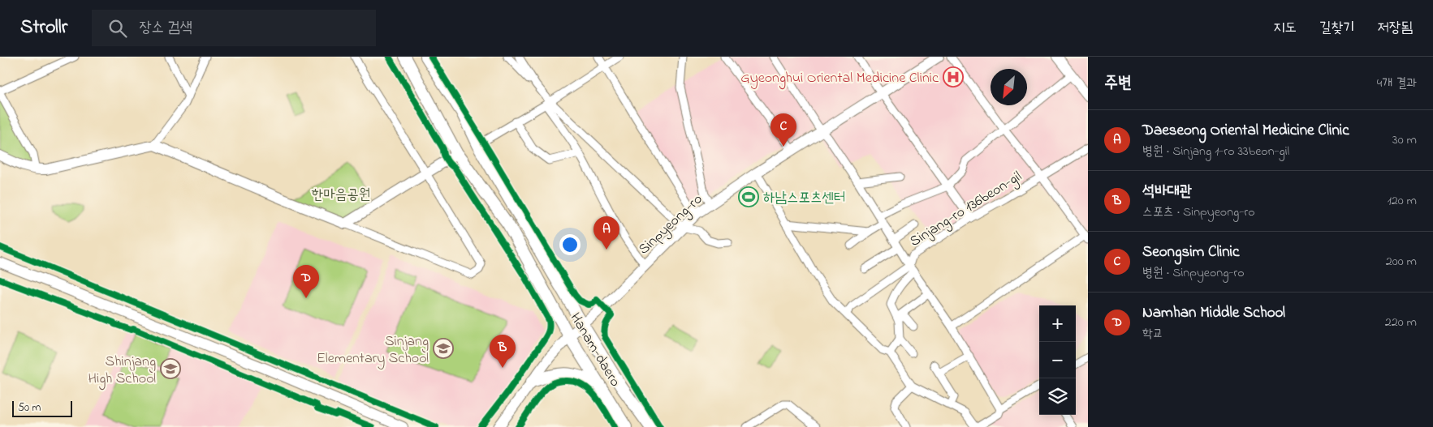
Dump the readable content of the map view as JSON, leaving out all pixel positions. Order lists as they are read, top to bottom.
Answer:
{
  "streets": {
    "main road": ["Hanam-daero"],
    "street": ["Sinjang-ro 136beon-gil", "Sinpyeong-ro"]
  },
  "crossings": [
    ["Sinpyeong-ro", "Hanam-daero"]
  ],
  "parks": ["한마음공원"],
  "places": {
    "hospital": ["Gyeonghui Oriental Medicine Clinic"],
    "sports": ["하남스포츠센터"],
    "school or university": ["Sinjang Elementary School", "Shinjang High School"]
  },
  "scale_bar": "50 m",
  "north": "bottom left",
  "page": {
    "header": "Strollr",
    "search": "장소 검색",
    "nav": ["지도", "길찾기", "저장됨"],
    "heading": ["주변", "4개 결과"],
    "list": [
      {
        "mark": "A",
        "name": "Daeseong Oriental Medicine Clinic",
        "note": "병원 · Sinjang 1-ro 33beon-gil",
        "value": "30 m"
      },
      {
        "mark": "B",
        "name": "석바대관",
        "note": "스포츠 · Sinpyeong-ro",
        "value": "120 m"
      },
      {
        "mark": "C",
        "name": "Seongsim Clinic",
        "note": "병원 · Sinpyeong-ro",
        "value": "200 m"
      },
      {
        "mark": "D",
        "name": "Namhan Middle School",
        "note": "학교",
        "value": "220 m"
      }
    ],
    "pins": [
      "C",
      "A",
      "D",
      "B"
    ],
    "map_buttons": ["+", "−"],
    "scale": "50 m"
  }
}
